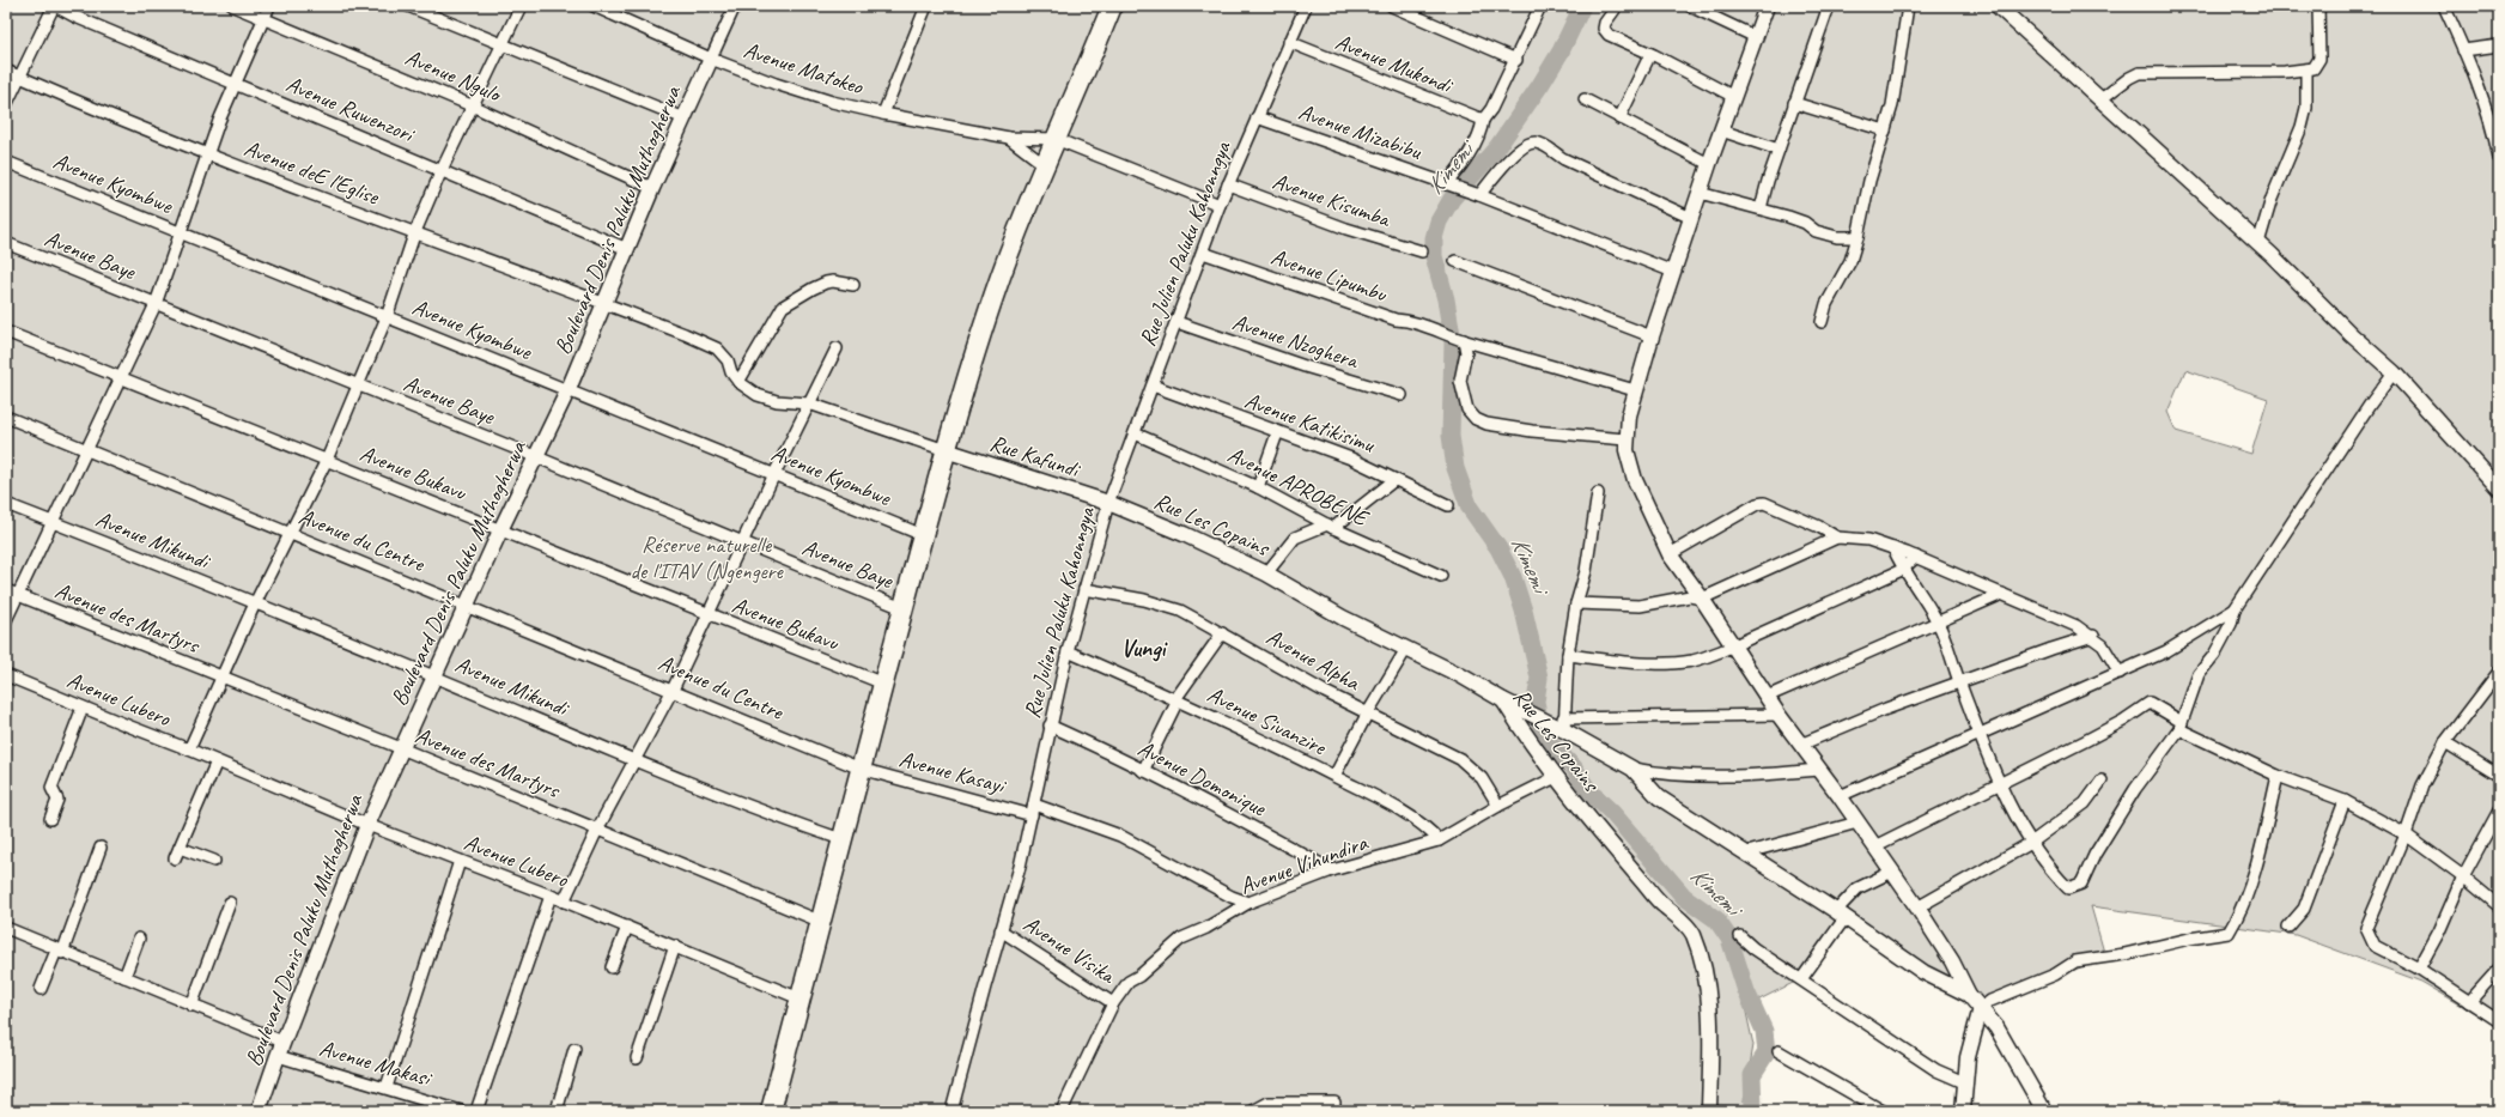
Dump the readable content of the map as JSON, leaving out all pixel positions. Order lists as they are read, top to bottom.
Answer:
{
  "streets": {
    "street": [
      "Avenue Mukondi",
      "Avenue Matokeo",
      "Avenue Ngulo",
      "Avenue Ruwenzori",
      "Avenue Mizabibu",
      "Avenue deE l'Eglise",
      "Avenue Kyombwe",
      "Avenue Kisumba",
      "Boulevard Denis Paluku Muthogherwa",
      "Rue Julien Paluku Kahonngya",
      "Avenue Baye",
      "Avenue Lipumbu",
      "Avenue Nzoghera",
      "Avenue Katikisimu",
      "Rue Kafundi",
      "Avenue Bukavu",
      "Avenue APROBENE",
      "Rue Les Copains",
      "Avenue Mikundi",
      "Avenue du Centre",
      "Avenue des Martyrs",
      "Avenue Alpha",
      "Avenue Lubero",
      "Avenue Sivanzire",
      "Avenue Kasayi",
      "Avenue Domonique",
      "Avenue Vihundira",
      "Avenue Visika",
      "Avenue Makasi"
    ]
  },
  "crossings": [
    ["Avenue Mukondi", "Rue Julien Paluku Kahonngya"],
    ["Avenue Matokeo", "Boulevard Denis Paluku Muthogherwa"],
    ["Avenue Ngulo", "Boulevard Denis Paluku Muthogherwa"],
    ["Avenue Ruwenzori", "Boulevard Denis Paluku Muthogherwa"],
    ["Avenue Mizabibu", "Rue Julien Paluku Kahonngya"],
    ["Avenue deE l'Eglise", "Boulevard Denis Paluku Muthogherwa"],
    ["Avenue Kyombwe", "Boulevard Denis Paluku Muthogherwa"],
    ["Avenue Kisumba", "Rue Julien Paluku Kahonngya"],
    ["Boulevard Denis Paluku Muthogherwa", "Avenue Baye"],
    ["Boulevard Denis Paluku Muthogherwa", "Avenue Bukavu"],
    ["Boulevard Denis Paluku Muthogherwa", "Avenue Mikundi"],
    ["Boulevard Denis Paluku Muthogherwa", "Avenue du Centre"],
    ["Boulevard Denis Paluku Muthogherwa", "Avenue des Martyrs"],
    ["Boulevard Denis Paluku Muthogherwa", "Avenue Lubero"],
    ["Boulevard Denis Paluku Muthogherwa", "Avenue Makasi"],
    ["Rue Julien Paluku Kahonngya", "Avenue Lipumbu"],
    ["Rue Julien Paluku Kahonngya", "Avenue Nzoghera"],
    ["Rue Julien Paluku Kahonngya", "Avenue Katikisimu"],
    ["Rue Julien Paluku Kahonngya", "Rue Kafundi"],
    ["Rue Julien Paluku Kahonngya", "Avenue APROBENE"],
    ["Rue Julien Paluku Kahonngya", "Rue Les Copains"],
    ["Rue Julien Paluku Kahonngya", "Avenue Alpha"],
    ["Rue Julien Paluku Kahonngya", "Avenue Sivanzire"],
    ["Rue Julien Paluku Kahonngya", "Avenue Kasayi"],
    ["Rue Julien Paluku Kahonngya", "Avenue Domonique"],
    ["Rue Julien Paluku Kahonngya", "Avenue Visika"],
    ["Rue Kafundi", "Rue Les Copains"],
    ["Rue Les Copains", "Avenue Vihundira"],
    ["Avenue du Centre", "Avenue Kasayi"],
    ["Avenue Alpha", "Avenue Vihundira"],
    ["Avenue Sivanzire", "Avenue Vihundira"],
    ["Avenue Domonique", "Avenue Vihundira"],
    ["Avenue Vihundira", "Avenue Visika"]
  ],
  "districts": ["Vungi"],
  "water": ["Kimemi"],
  "parks": ["Réserve naturelle de l'ITAV (Ngengere"]
}
